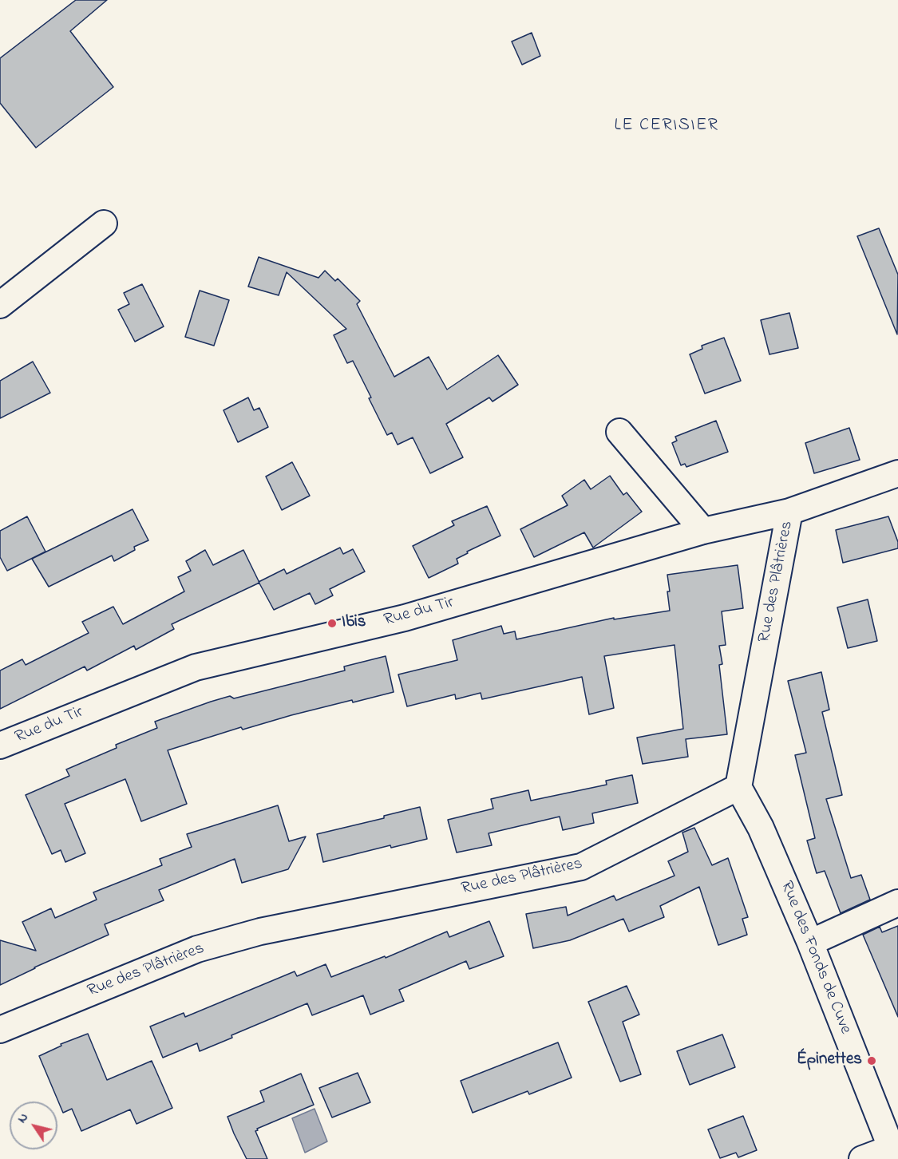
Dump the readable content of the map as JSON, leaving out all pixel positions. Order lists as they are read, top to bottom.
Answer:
{
  "streets": {
    "street": ["Rue des Plâtrières", "Rue du Tir", "Rue des Fonds de Cuve"]
  },
  "crossings": [
    ["Rue des Plâtrières", "Rue du Tir"],
    ["Rue des Plâtrières", "Rue des Fonds de Cuve"]
  ],
  "districts": ["LE CERISIER"],
  "places": ["Ibis", "Épinettes"],
  "north": "top left"
}
